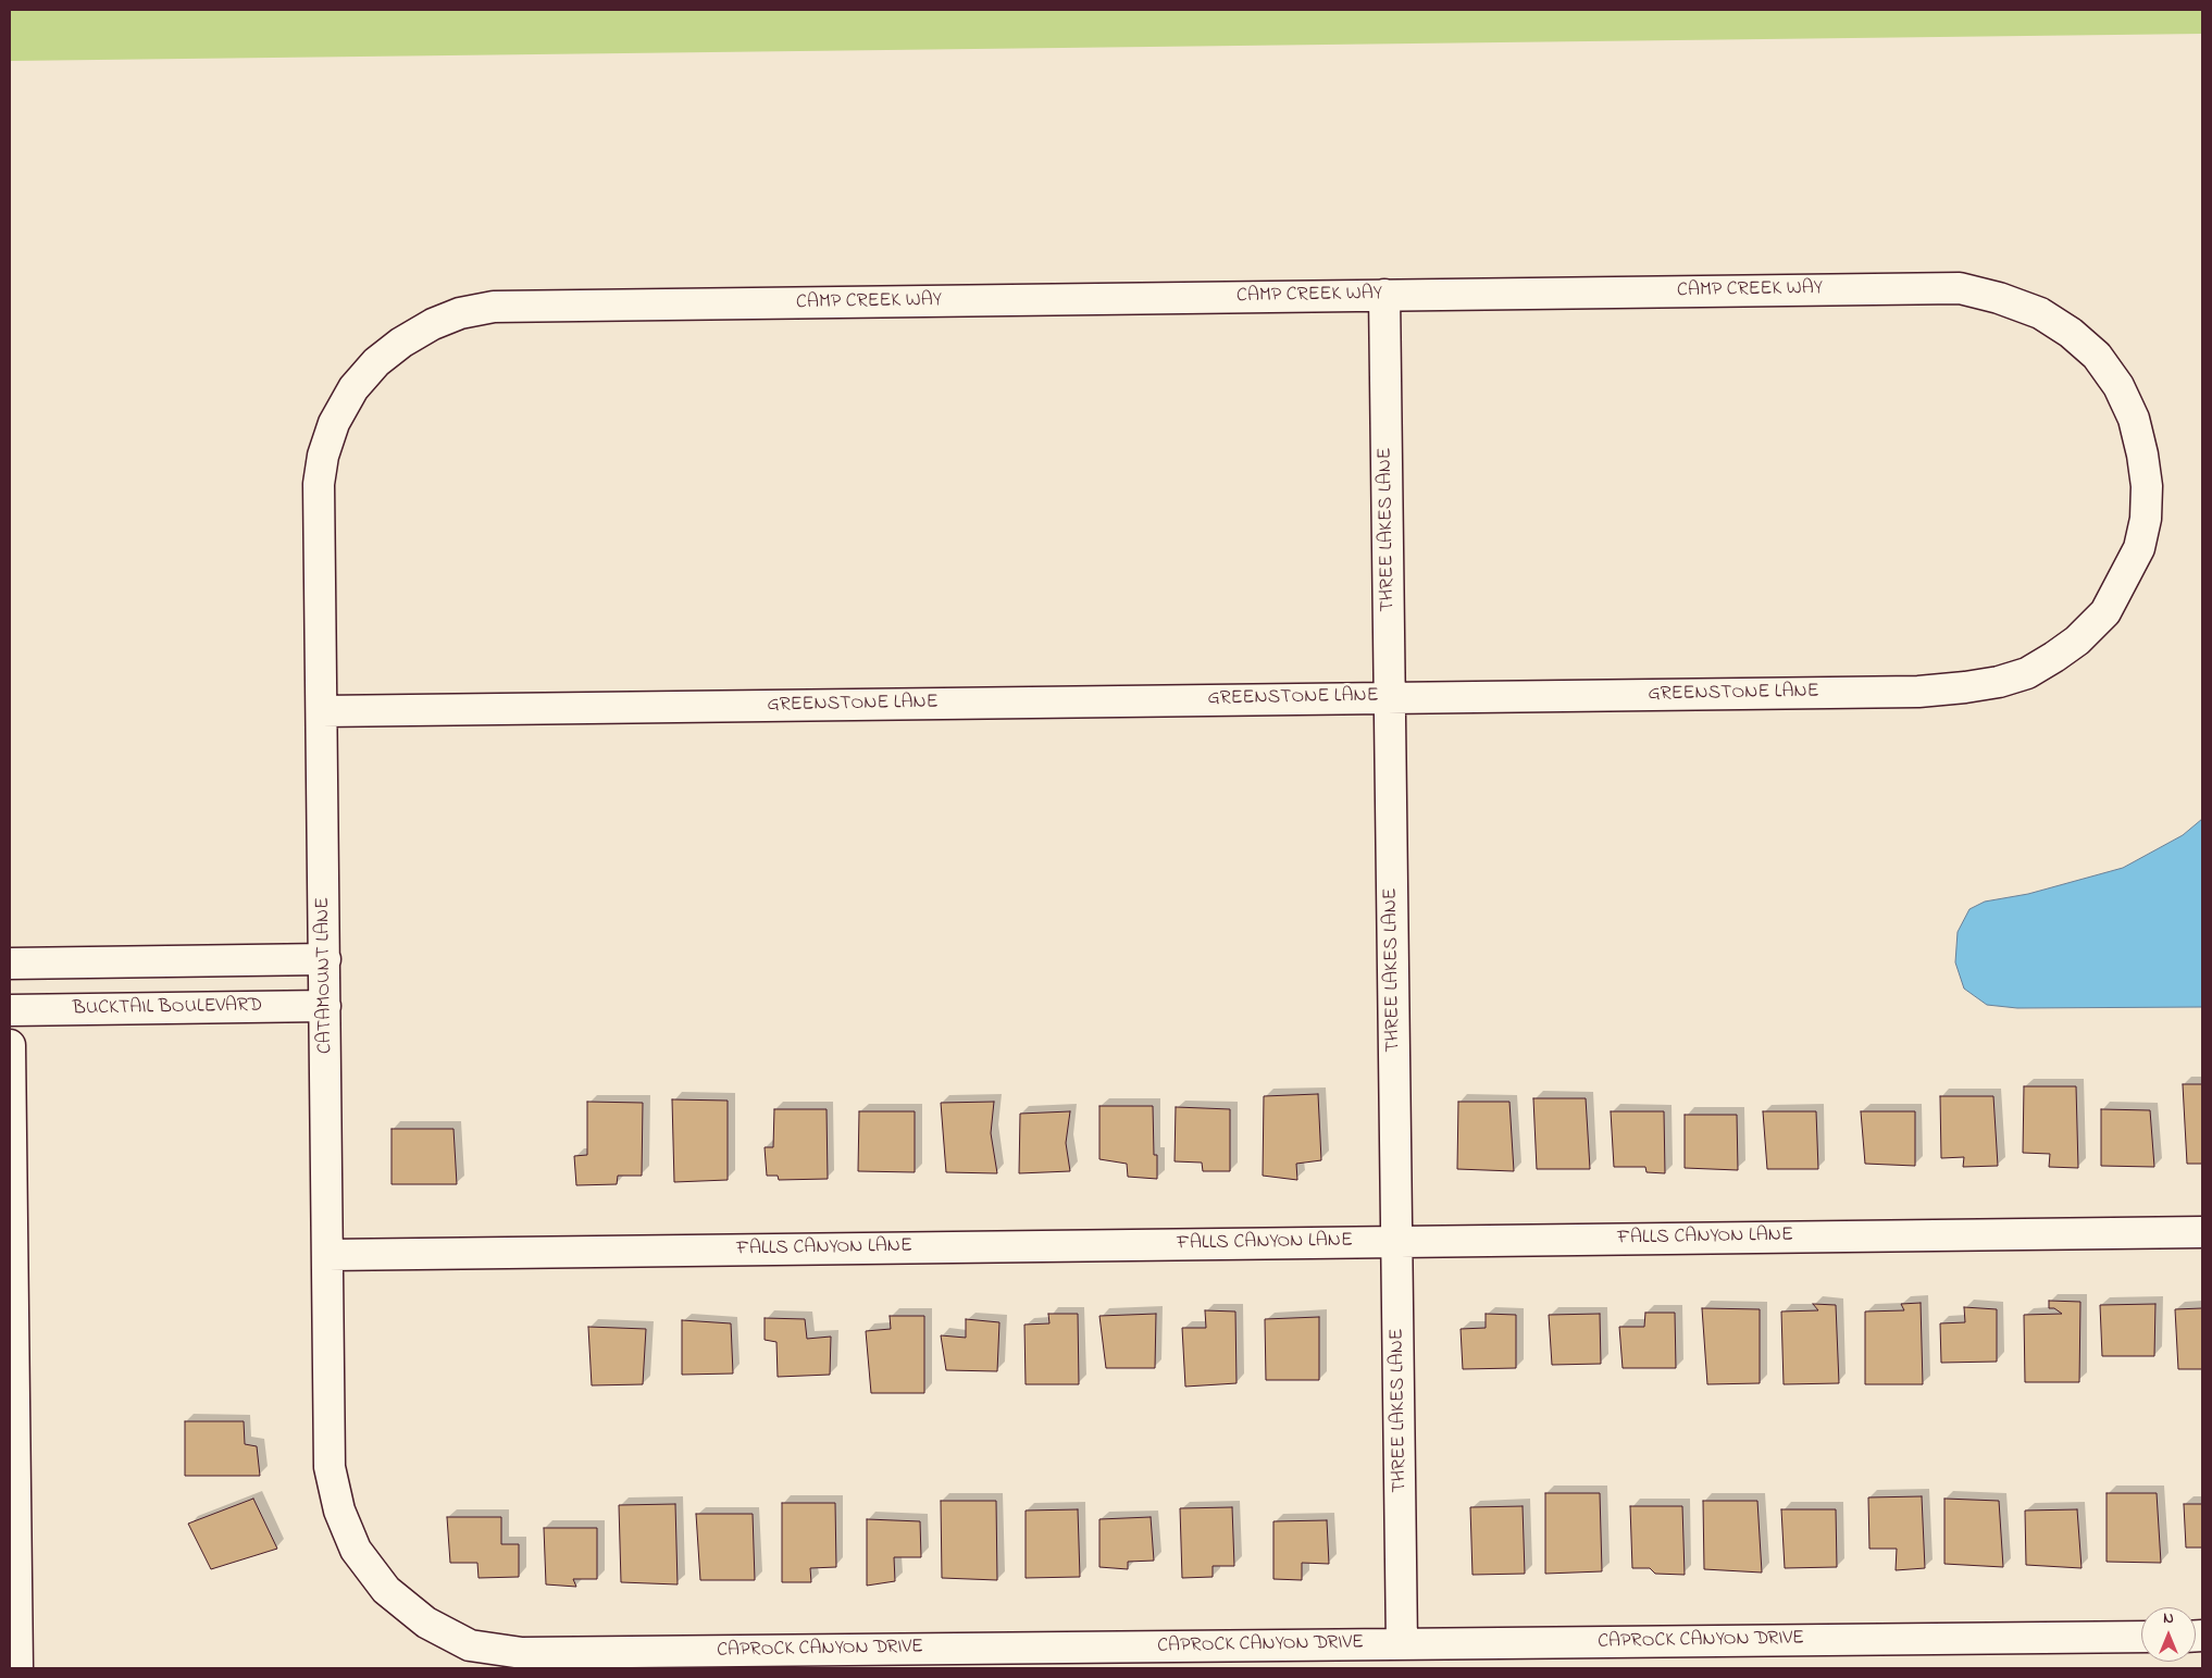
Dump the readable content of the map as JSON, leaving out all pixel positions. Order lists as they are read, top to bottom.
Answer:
{
  "streets": {
    "street": [
      "CAMP CREEK WAY",
      "THREE LAKES LANE",
      "GREENSTONE LANE",
      "CATAMOUNT LANE",
      "BUCKTAIL BOULEVARD",
      "FALLS CANYON LANE",
      "CAPROCK CANYON DRIVE"
    ]
  },
  "crossings": [
    ["CAMP CREEK WAY", "THREE LAKES LANE"],
    ["CAMP CREEK WAY", "GREENSTONE LANE"],
    ["CAMP CREEK WAY", "CATAMOUNT LANE"],
    ["THREE LAKES LANE", "GREENSTONE LANE"],
    ["THREE LAKES LANE", "FALLS CANYON LANE"],
    ["THREE LAKES LANE", "CAPROCK CANYON DRIVE"],
    ["GREENSTONE LANE", "CATAMOUNT LANE"],
    ["CATAMOUNT LANE", "BUCKTAIL BOULEVARD"],
    ["CATAMOUNT LANE", "FALLS CANYON LANE"],
    ["CATAMOUNT LANE", "CAPROCK CANYON DRIVE"]
  ],
  "north": "top"
}
